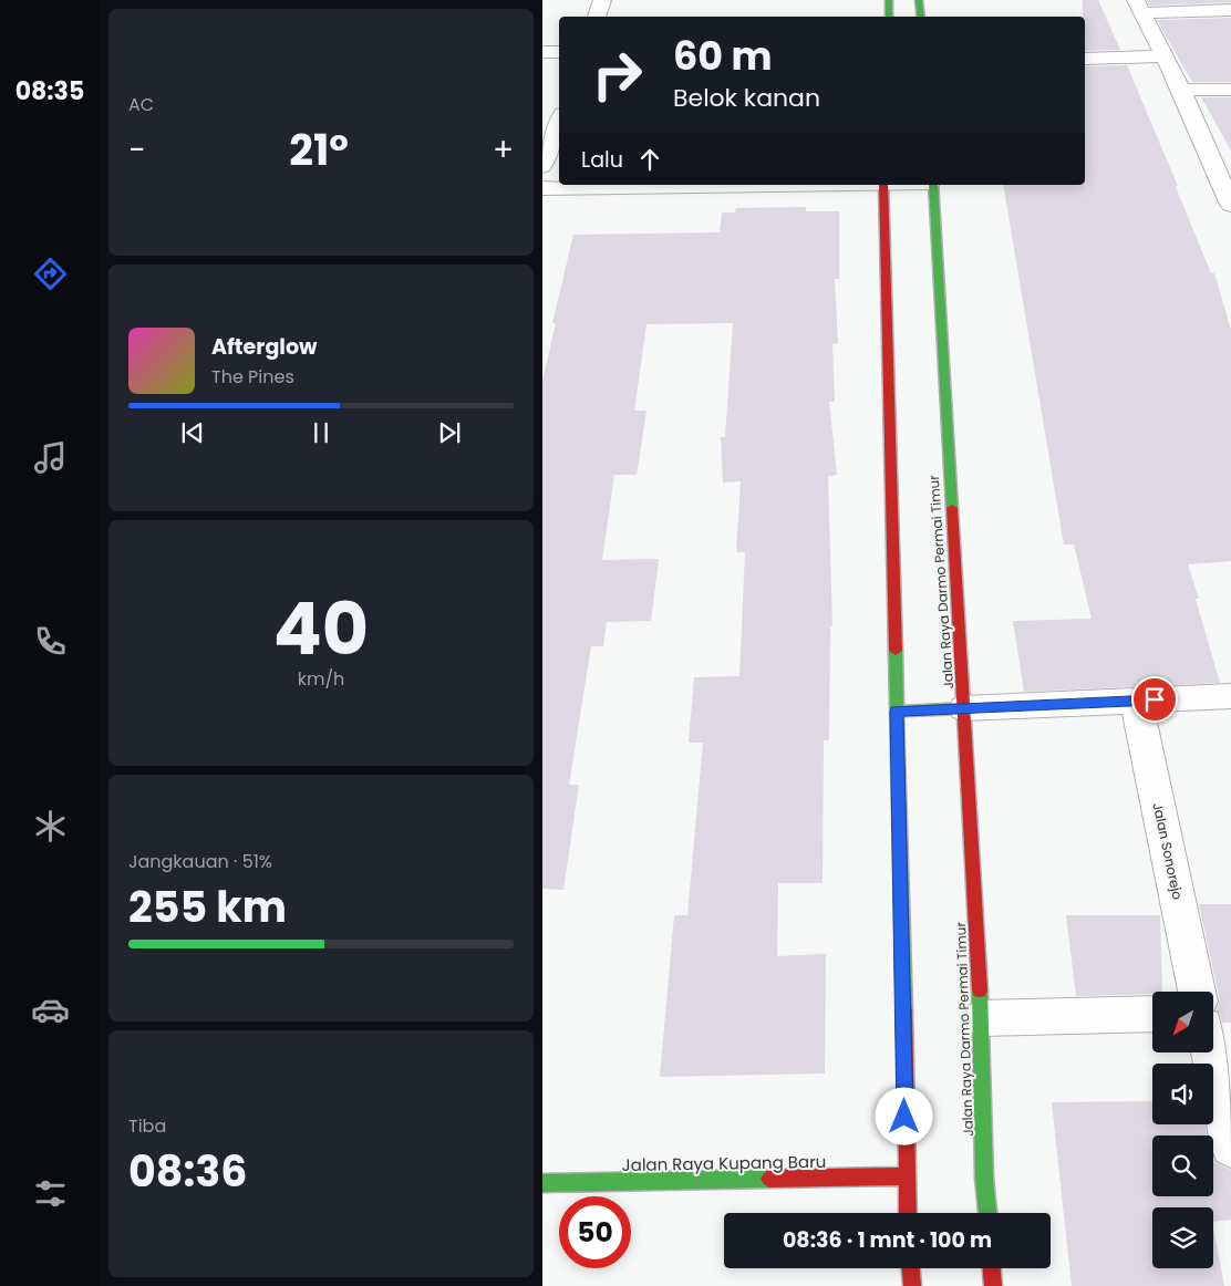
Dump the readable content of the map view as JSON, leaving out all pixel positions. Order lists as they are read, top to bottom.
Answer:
{
  "streets": {
    "main road": ["Jalan Raya Darmo Permai Timur", "Jalan Raya Kupang Baru"],
    "street": ["Jalan Sonorejo"]
  },
  "north": "bottom left",
  "page": {
    "tabs": "08:35",
    "tile": [
      "AC",
      ["40", "km/h"],
      ["Jangkauan · 51%", "255 km"],
      ["Tiba", "08:36"]
    ],
    "turn": ["60 m", "Belok kanan"],
    "heat": ["−", "21°", "+"],
    "then": "Lalu",
    "song": ["Afterglow", "The Pines"],
    "limit": "50",
    "trip": "08:36 · 1 mnt · 100 m"
  }
}
